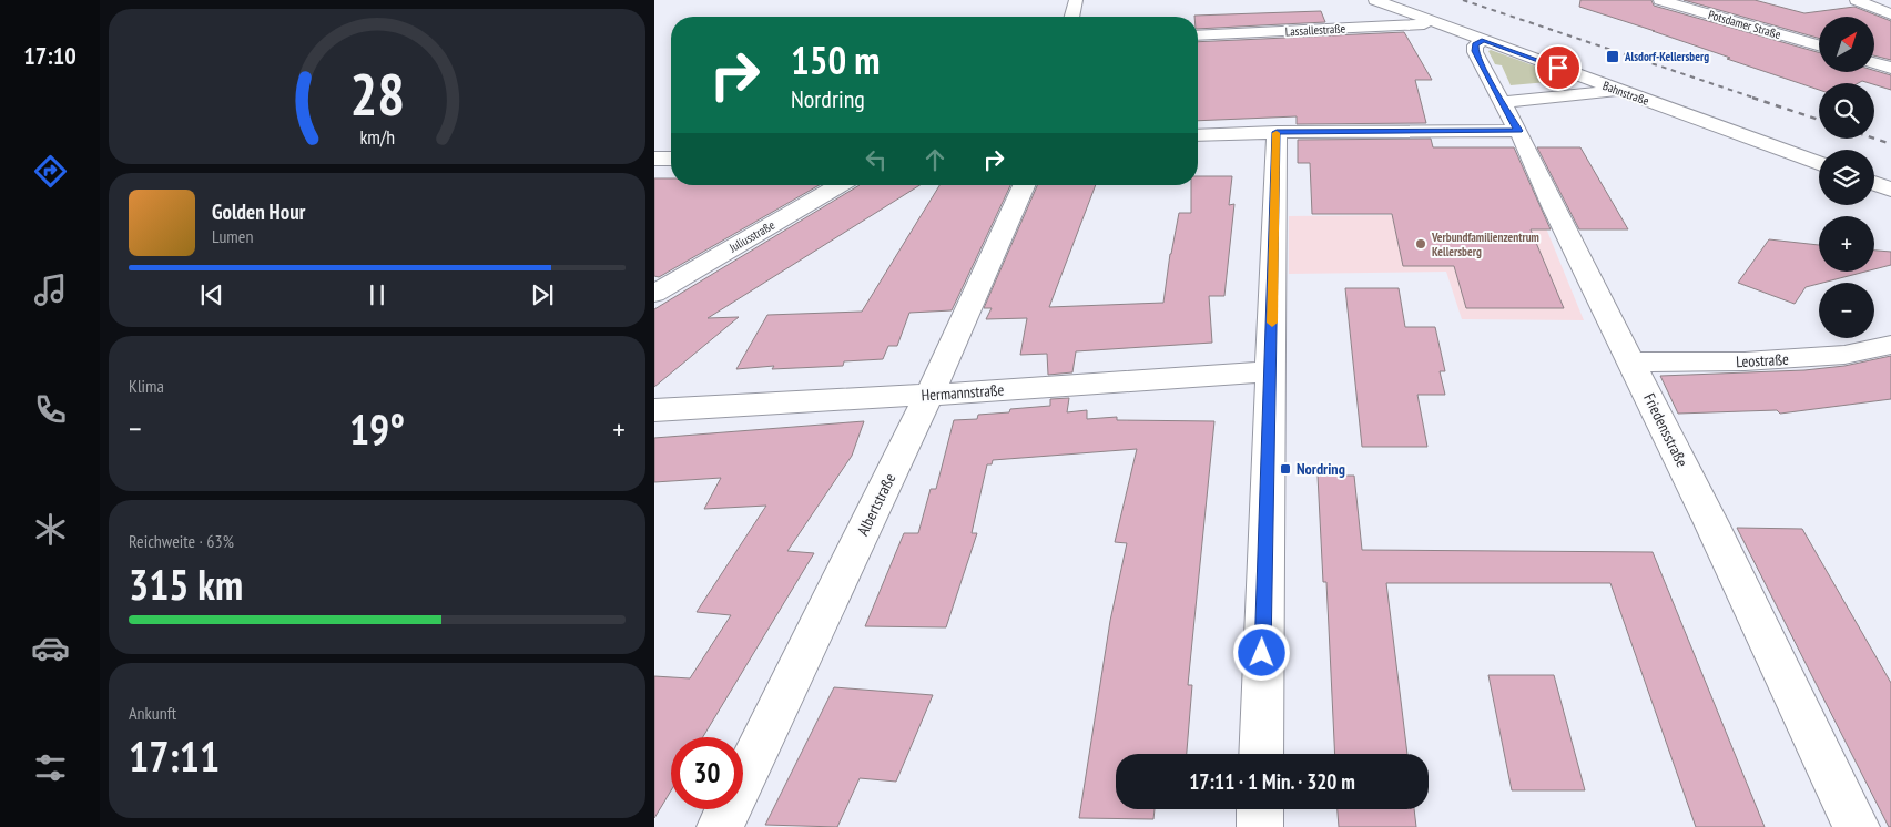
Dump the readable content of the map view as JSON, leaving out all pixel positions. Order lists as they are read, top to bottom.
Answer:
{
  "streets": {
    "street": [
      "Potsdamer Straße",
      "Lassallestraße",
      "Bahnstraße",
      "Juliusstraße",
      "Leostraße",
      "Hermannstraße",
      "Friedensstraße",
      "Albertstraße"
    ]
  },
  "crossings": [
    ["Lassallestraße", "Bahnstraße"],
    ["Bahnstraße", "Friedensstraße"],
    ["Leostraße", "Friedensstraße"],
    ["Hermannstraße", "Albertstraße"]
  ],
  "places": {
    "transit": ["Alsdorf-Kellersberg", "Nordring"],
    "other": ["Verbundfamilienzentrum Kellersberg"]
  },
  "north": "top right",
  "page": {
    "tabs": "17:10",
    "map_buttons": ["+", "−"],
    "turn": ["150 m", "Nordring"],
    "song": ["Golden Hour", "Lumen"],
    "tile": [
      "Klima",
      ["Reichweite · 63%", "315 km"],
      ["Ankunft", "17:11"]
    ],
    "heat": ["−", "19°", "+"],
    "limit": "30",
    "trip": "17:11 · 1 Min. · 320 m",
    "gauge": ["28", "km/h"]
  }
}
